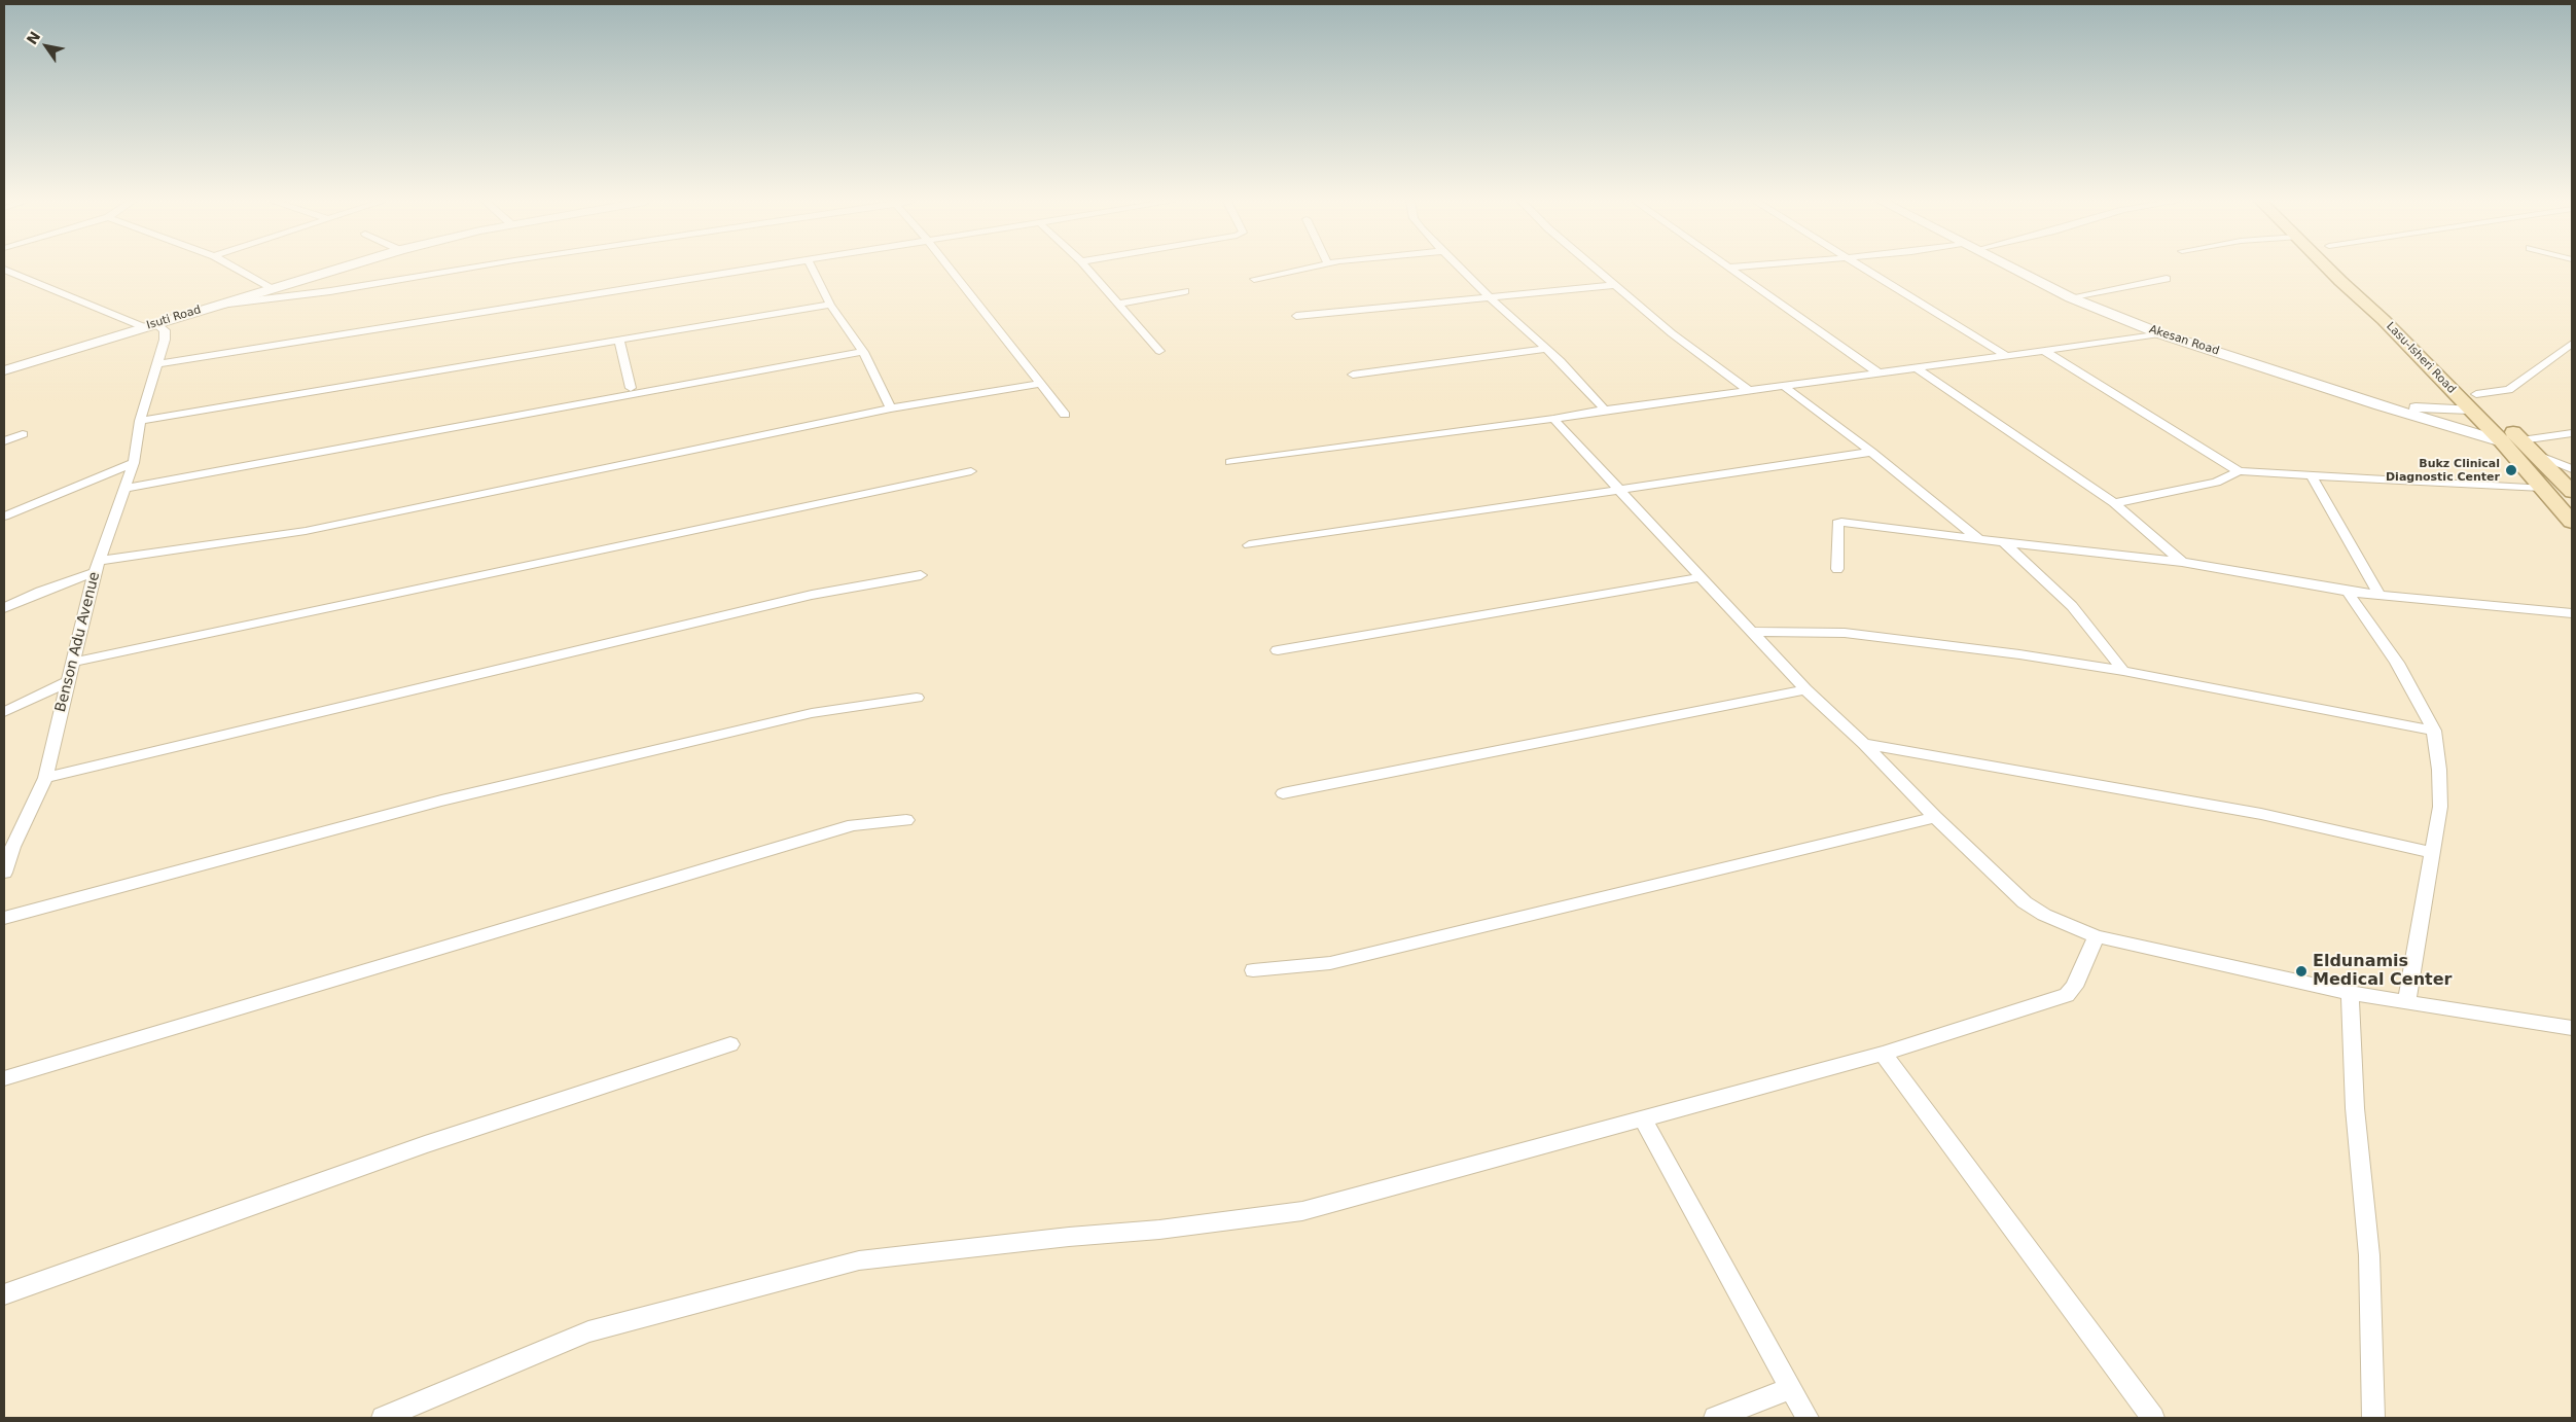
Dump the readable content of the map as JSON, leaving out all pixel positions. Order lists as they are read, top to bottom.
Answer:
{
  "streets": {
    "main road": ["Lasu-Isheri Road"],
    "street": ["Isuti Road", "Akesan Road", "Benson Adu Avenue"]
  },
  "crossings": [
    ["Isuti Road", "Benson Adu Avenue"],
    ["Akesan Road", "Lasu-Isheri Road"]
  ],
  "places": ["Bukz Clinical Diagnostic Center", "Eldunamis Medical Center"],
  "north": "top left"
}
